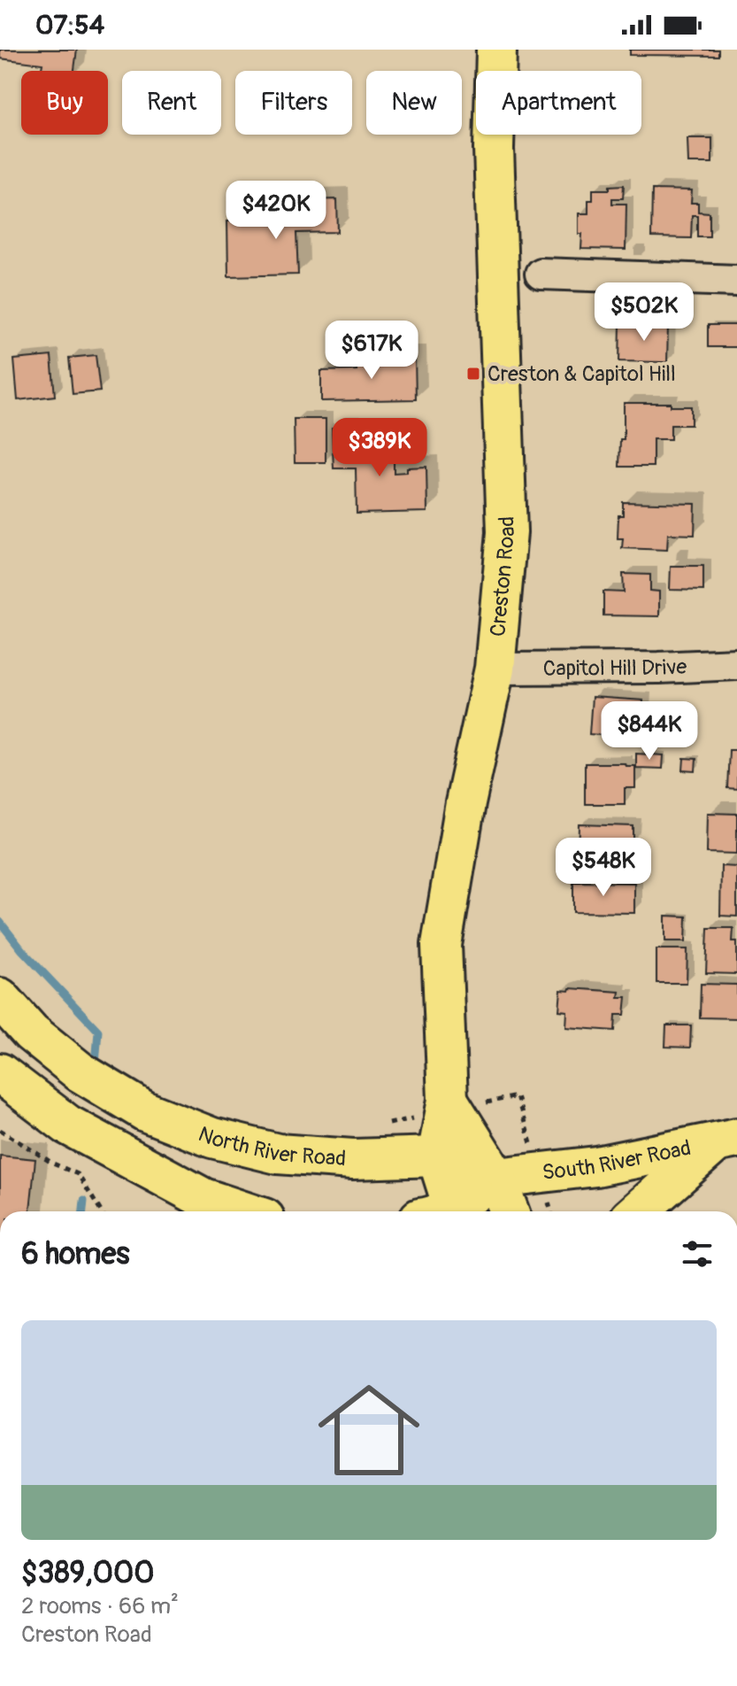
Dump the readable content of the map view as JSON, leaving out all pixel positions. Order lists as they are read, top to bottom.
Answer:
{
  "streets": {
    "main road": ["Creston Road", "North River Road", "South River Road"],
    "street": ["Capitol Hill Drive"]
  },
  "crossings": [
    ["Creston Road", "Capitol Hill Drive"],
    ["Creston Road", "North River Road"],
    ["Creston Road", "South River Road"],
    ["North River Road", "South River Road"]
  ],
  "places": {
    "transit": ["Creston & Capitol Hill"]
  },
  "page": {
    "status": "07:54",
    "chip": [
      "Buy",
      "Rent",
      "Filters",
      "New",
      "Apartment"
    ],
    "price": [
      "$420K",
      "$502K",
      "$617K",
      "$389K",
      "$844K",
      "$548K"
    ],
    "heading": "6 homes",
    "list": [
      {
        "name": "$389,000",
        "note": "2 rooms · 66 m² · Creston Road"
      }
    ]
  }
}
